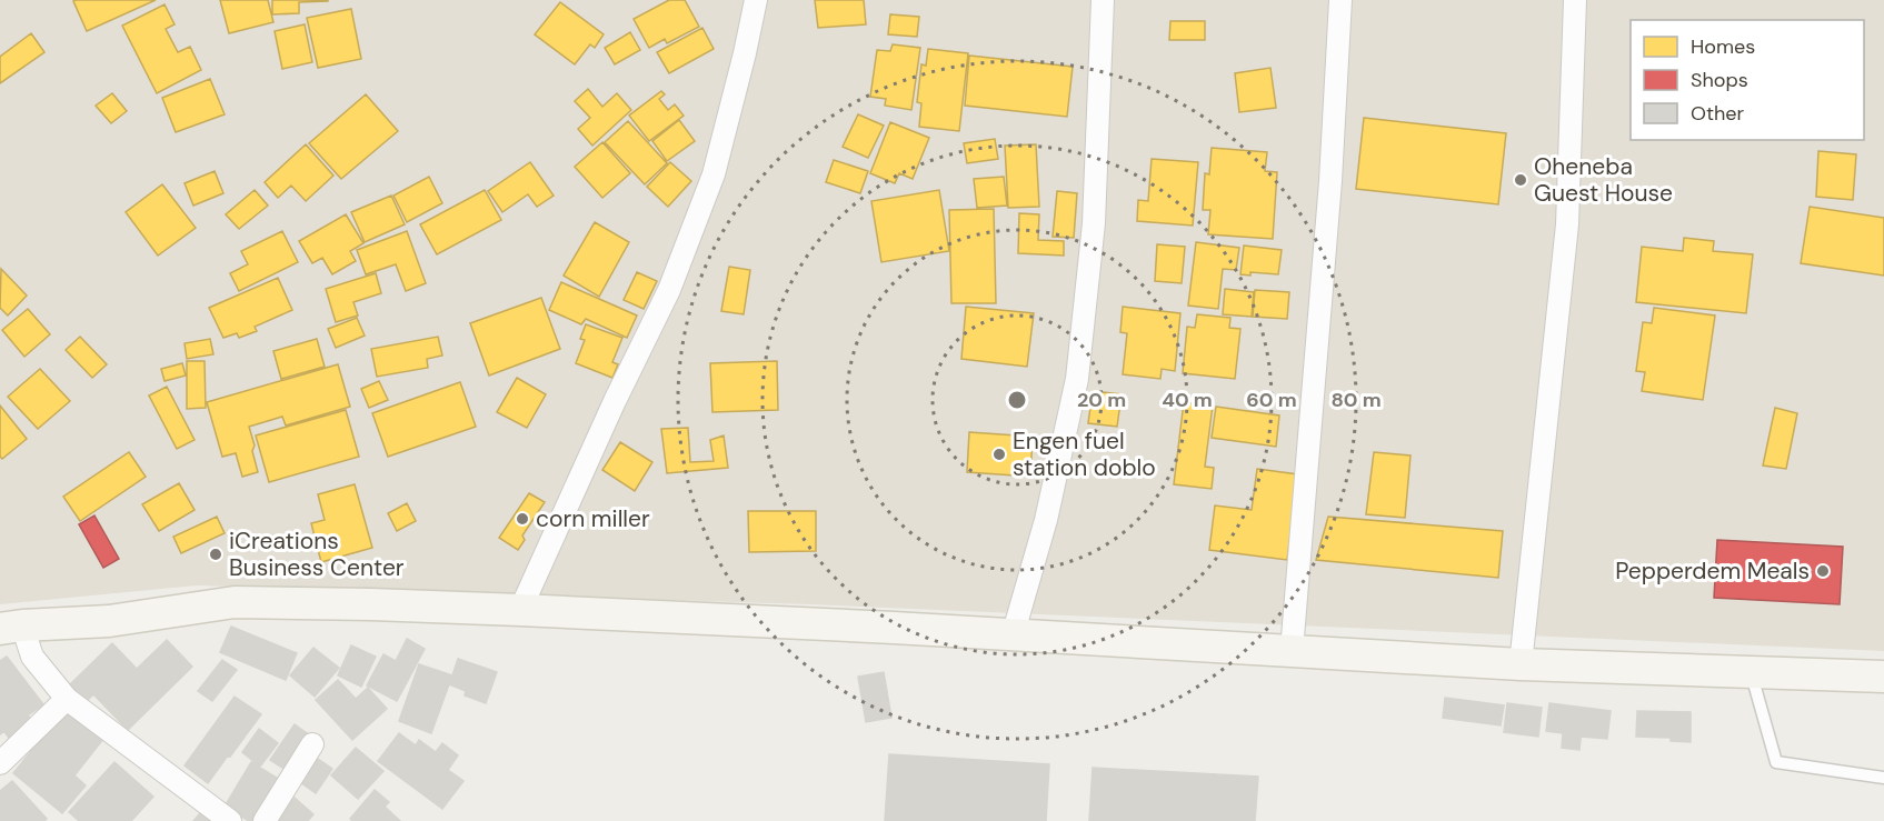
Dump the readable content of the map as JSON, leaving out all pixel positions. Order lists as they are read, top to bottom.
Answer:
{
  "places": [
    "Oheneba Guest House",
    "Engen fuel station doblo",
    "corn miller",
    "iCreations Business Center",
    "Pepperdem Meals"
  ],
  "legend": ["Homes", "Shops", "Other"],
  "rings": [
    "20 m",
    "40 m",
    "60 m",
    "80 m"
  ]
}
